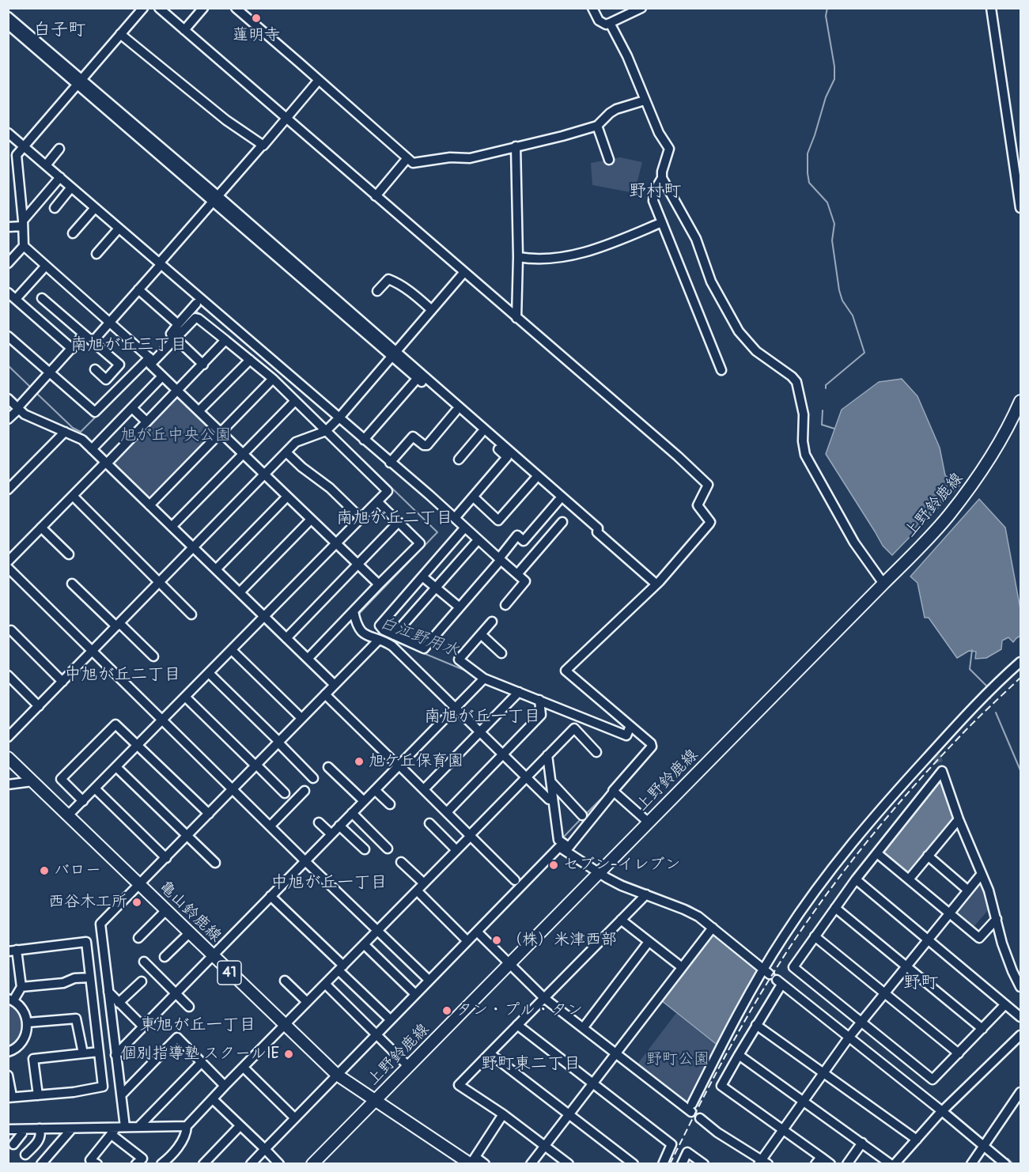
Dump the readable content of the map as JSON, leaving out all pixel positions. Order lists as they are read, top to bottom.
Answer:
{
  "streets": {
    "main road": ["上野鈴鹿線", "亀山鈴鹿線", "41"]
  },
  "crossings": [
    ["上野鈴鹿線", "亀山鈴鹿線"]
  ],
  "districts": [
    "白子町",
    "野村町",
    "南旭が丘三丁目",
    "南旭が丘二丁目",
    "中旭が丘二丁目",
    "南旭が丘一丁目",
    "中旭が丘一丁目",
    "野町",
    "東旭が丘一丁目",
    "野町東二丁目"
  ],
  "water": ["白江野用水"],
  "parks": ["旭が丘中央公園", "野町公園"],
  "places": [
    "蓮明寺",
    "旭ケ丘保育園",
    "セブン-イレブン",
    "バロー",
    "西谷木工所",
    "（株）米津西部",
    "タン・プル・タン",
    "個別指導塾 スクールIE"
  ]
}
